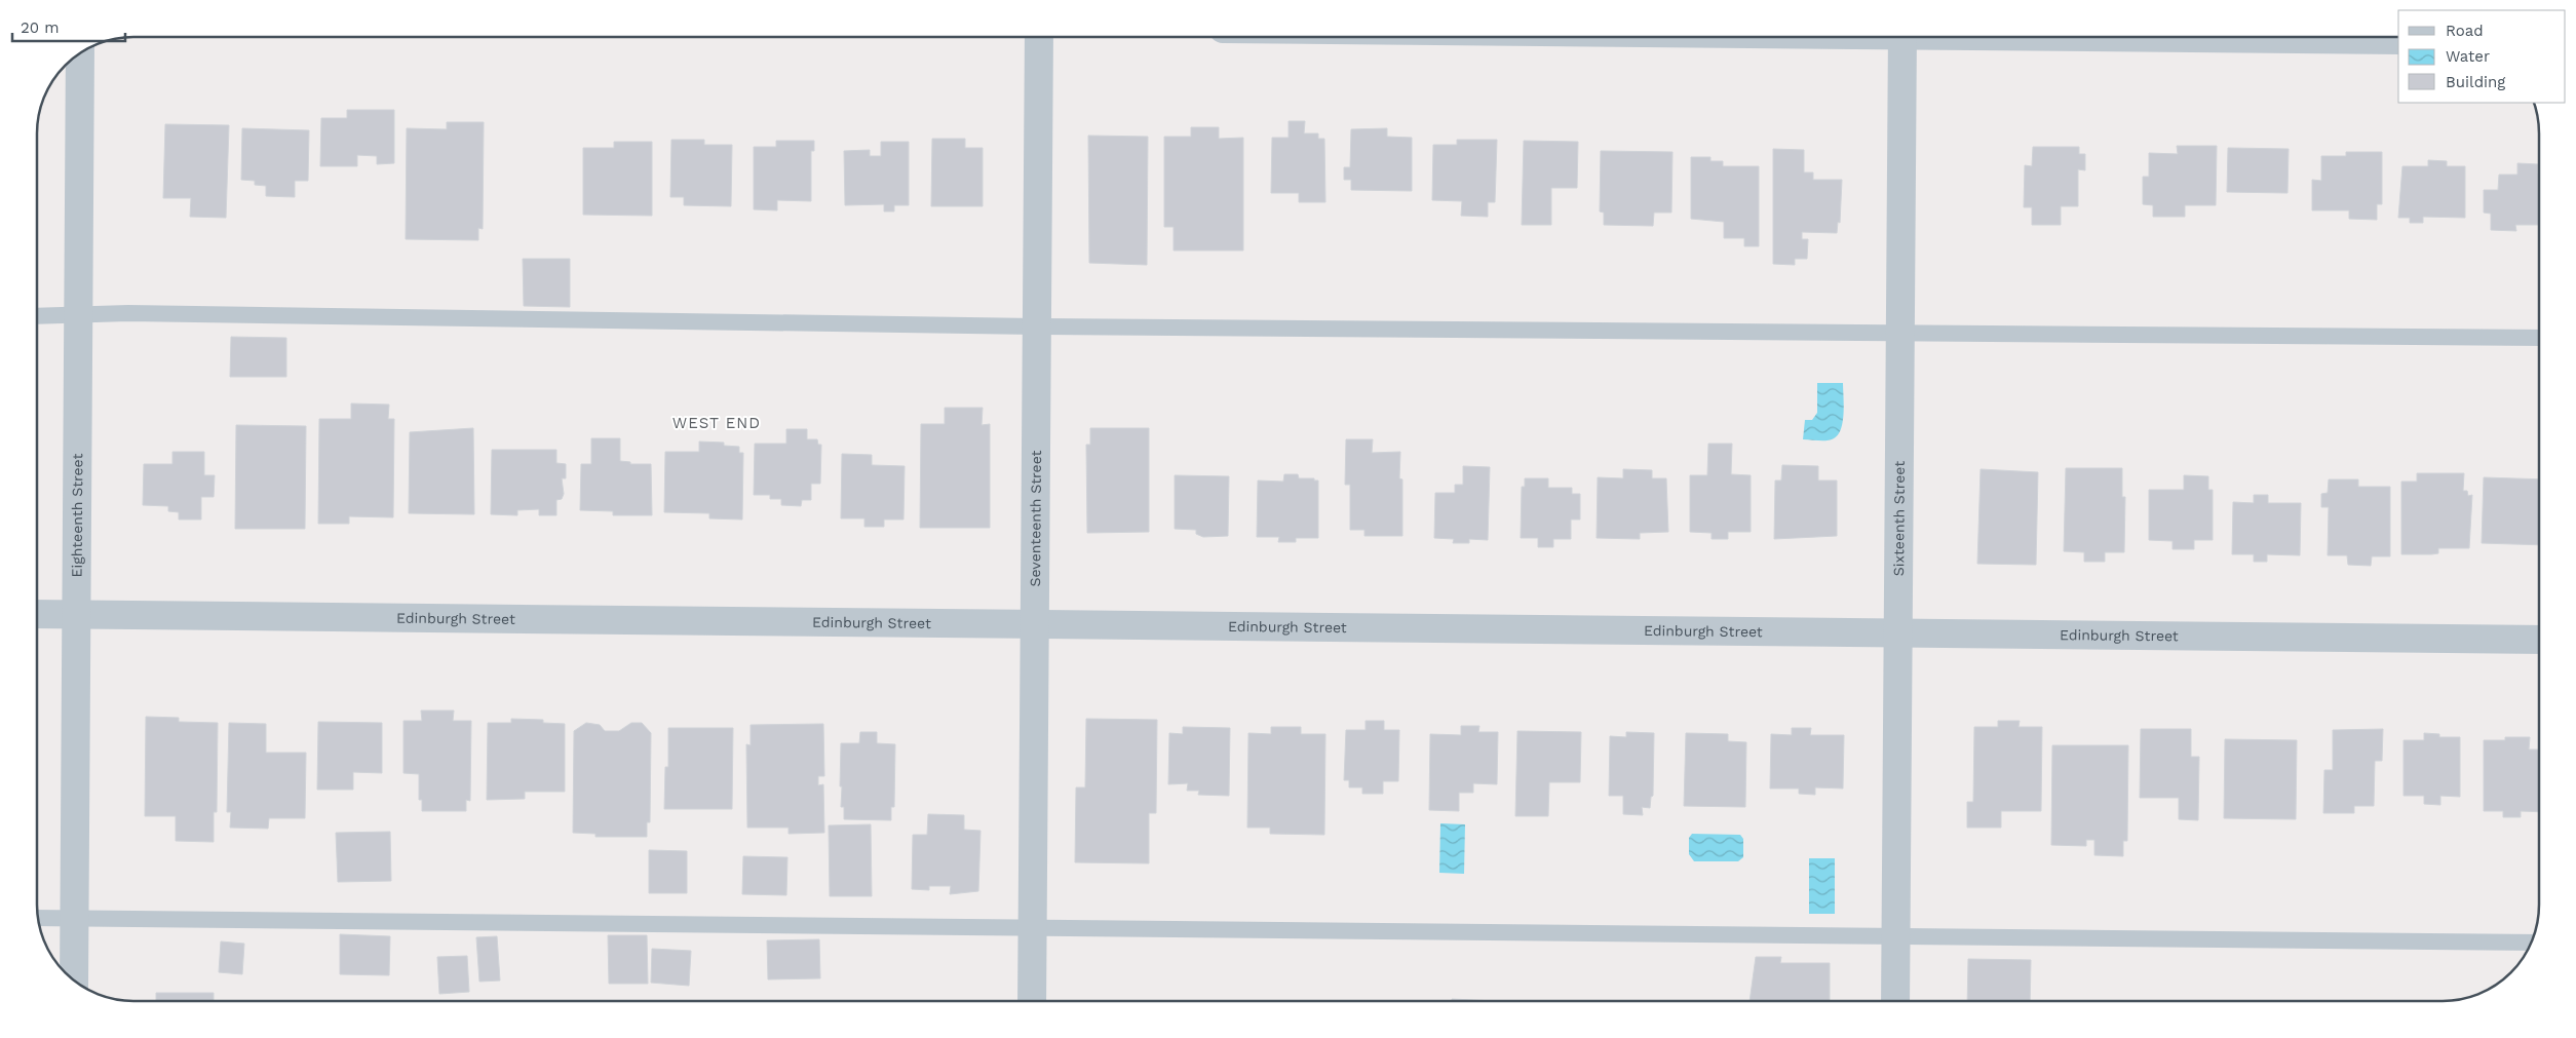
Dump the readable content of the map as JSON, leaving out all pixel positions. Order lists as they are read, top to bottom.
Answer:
{
  "streets": {
    "street": [
      "Eighteenth Street",
      "Seventeenth Street",
      "Sixteenth Street",
      "Edinburgh Street"
    ]
  },
  "crossings": [
    ["Eighteenth Street", "Edinburgh Street"],
    ["Seventeenth Street", "Edinburgh Street"],
    ["Sixteenth Street", "Edinburgh Street"]
  ],
  "districts": ["WEST END"],
  "legend": ["Road", "Water", "Building"],
  "scale_bar": "20 m"
}
